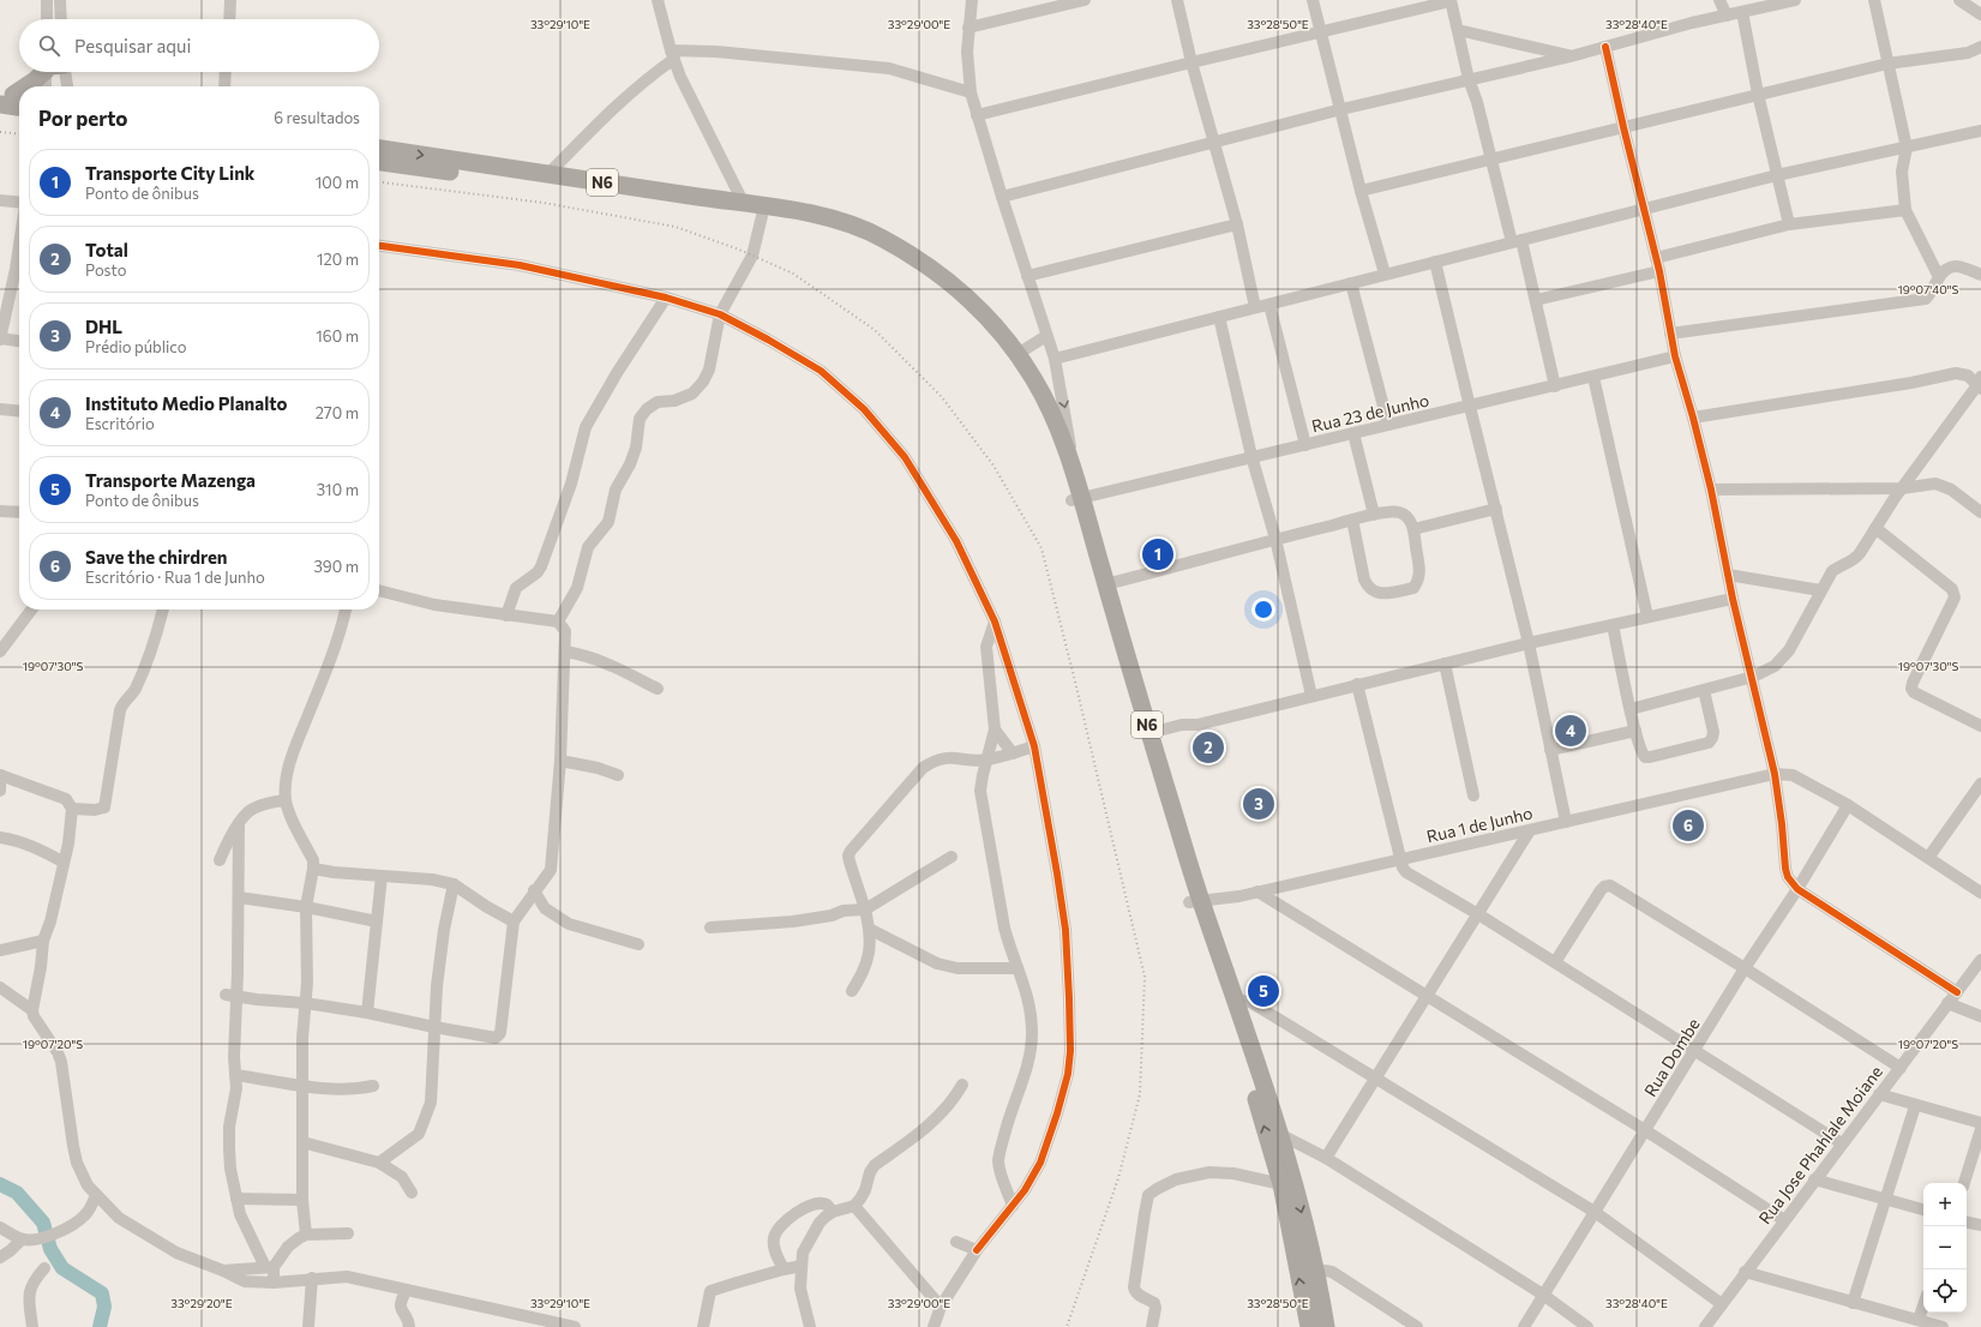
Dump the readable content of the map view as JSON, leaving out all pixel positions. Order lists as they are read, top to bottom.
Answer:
{
  "streets": {
    "highway": ["N6"],
    "street": [
      "Rua 23 de Junho",
      "Rua 1 de Junho",
      "Rua Dombe",
      "Rua Jose Phahlale Moiane"
    ]
  },
  "crossings": [
    ["N6", "Rua 23 de Junho"],
    ["N6", "Rua 1 de Junho"]
  ],
  "page": {
    "search": "Pesquisar aqui",
    "heading": ["Por perto", "6 resultados"],
    "list": [
      {
        "mark": "1",
        "name": "Transporte City Link",
        "note": "Ponto de ônibus",
        "value": "100 m"
      },
      {
        "mark": "2",
        "name": "Total",
        "note": "Posto",
        "value": "120 m"
      },
      {
        "mark": "3",
        "name": "DHL",
        "note": "Prédio público",
        "value": "160 m"
      },
      {
        "mark": "4",
        "name": "Instituto Medio Planalto",
        "note": "Escritório",
        "value": "270 m"
      },
      {
        "mark": "5",
        "name": "Transporte Mazenga",
        "note": "Ponto de ônibus",
        "value": "310 m"
      },
      {
        "mark": "6",
        "name": "Save the chirdren",
        "note": "Escritório · Rua 1 de Junho",
        "value": "390 m"
      }
    ],
    "pins": [
      "1",
      "4",
      "2",
      "3",
      "6",
      "5"
    ],
    "map_buttons": ["+", "−"]
  },
  "coordinates": [
    "33°29'10\"E",
    "33°29'00\"E",
    "33°28'50\"E",
    "33°28'40\"E",
    "19°07'40\"S",
    "19°07'30\"S",
    "19°07'20\"S",
    "33°29'20\"E"
  ]
}
